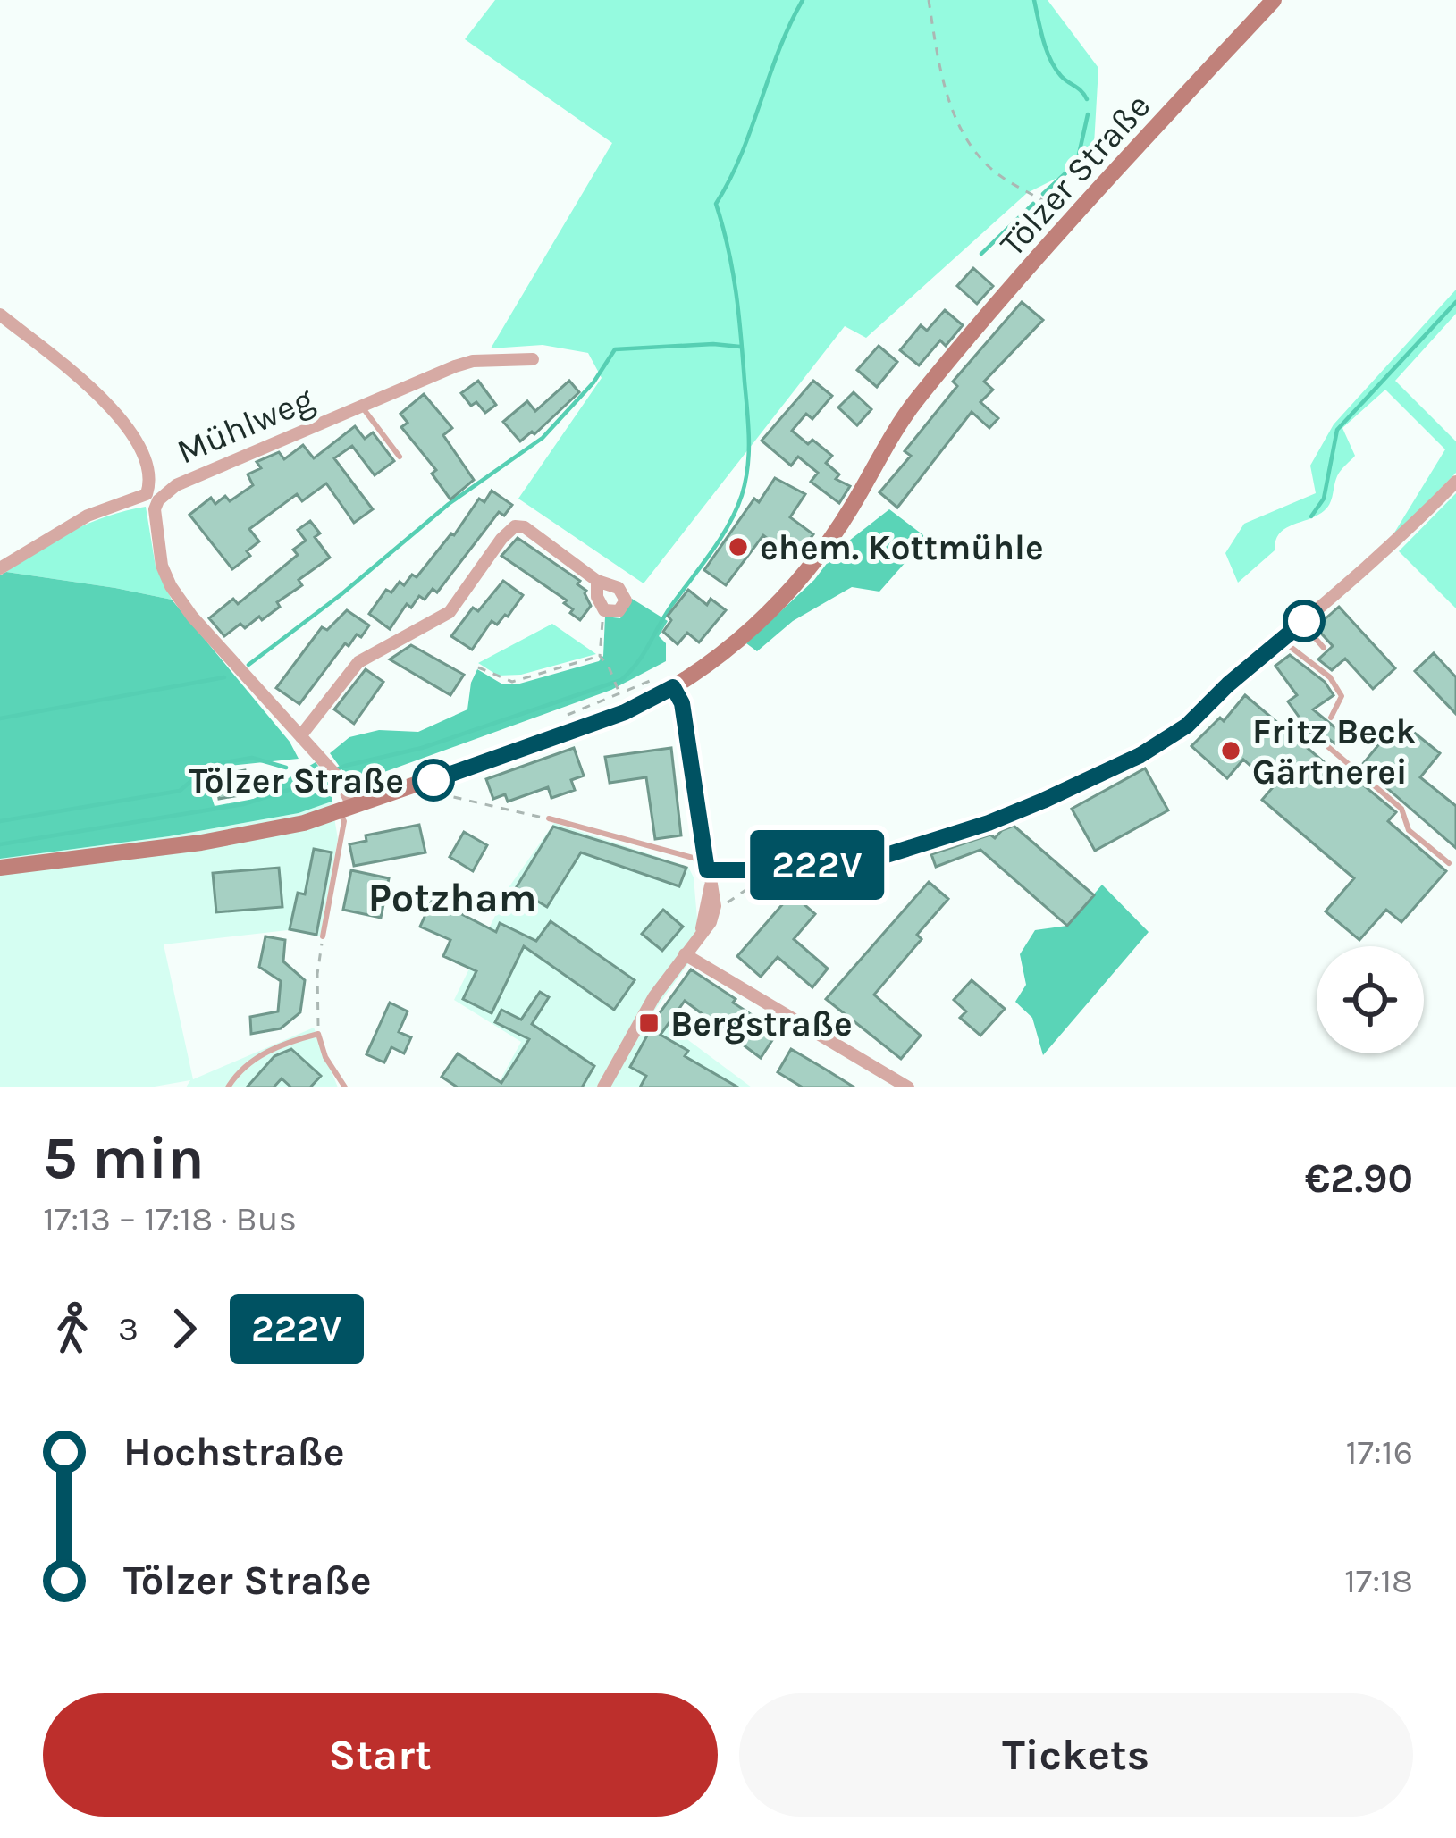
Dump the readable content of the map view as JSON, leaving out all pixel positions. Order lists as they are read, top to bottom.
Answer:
{
  "streets": {
    "main road": ["Tölzer Straße"],
    "street": ["Mühlweg"]
  },
  "crossings": [
    ["Tölzer Straße", "Mühlweg"]
  ],
  "districts": ["Potzham"],
  "places": {
    "other": ["ehem. Kottmühle", "Fritz Beck Gärtnerei", "Tölzer Straße"],
    "transit": ["Bergstraße"]
  },
  "lines": ["bus line 222V"],
  "page": {
    "on_map": "222V",
    "heading": ["5 min", "17:13 – 17:18 · Bus", "€2.90"],
    "legs": ["3", "222V"],
    "list": [
      {
        "name": "Hochstraße",
        "value": "17:16"
      },
      {
        "name": "Tölzer Straße",
        "value": "17:18"
      }
    ],
    "buttons": ["Start", "Tickets"]
  }
}
